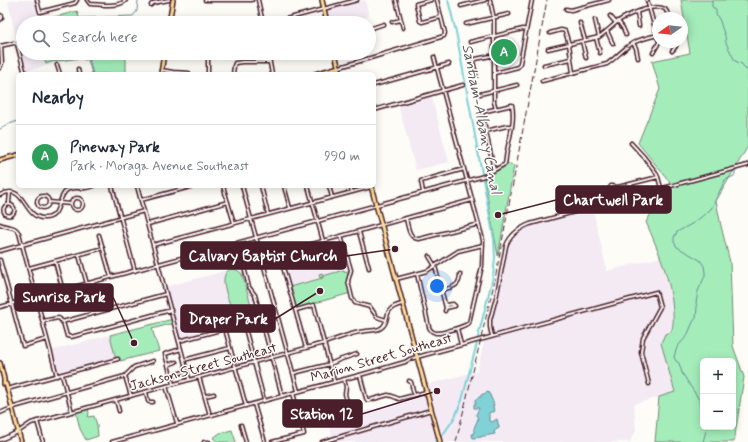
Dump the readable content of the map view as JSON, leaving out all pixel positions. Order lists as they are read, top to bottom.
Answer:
{
  "streets": {
    "street": ["Marion Street Southeast", "Jackson Street Southeast"]
  },
  "water": ["Santiam-Albany Canal"],
  "places": [
    "Chartwell Park",
    "Calvary Baptist Church",
    "Draper Park",
    "Sunrise Park",
    "Station 12"
  ],
  "north": "left",
  "page": {
    "search": "Search here",
    "pins": "A",
    "heading": "Nearby",
    "list": [
      {
        "mark": "A",
        "name": "Pineway Park",
        "note": "Park · Moraga Avenue Southeast",
        "value": "990 m"
      }
    ],
    "map_buttons": ["+", "−"]
  }
}
